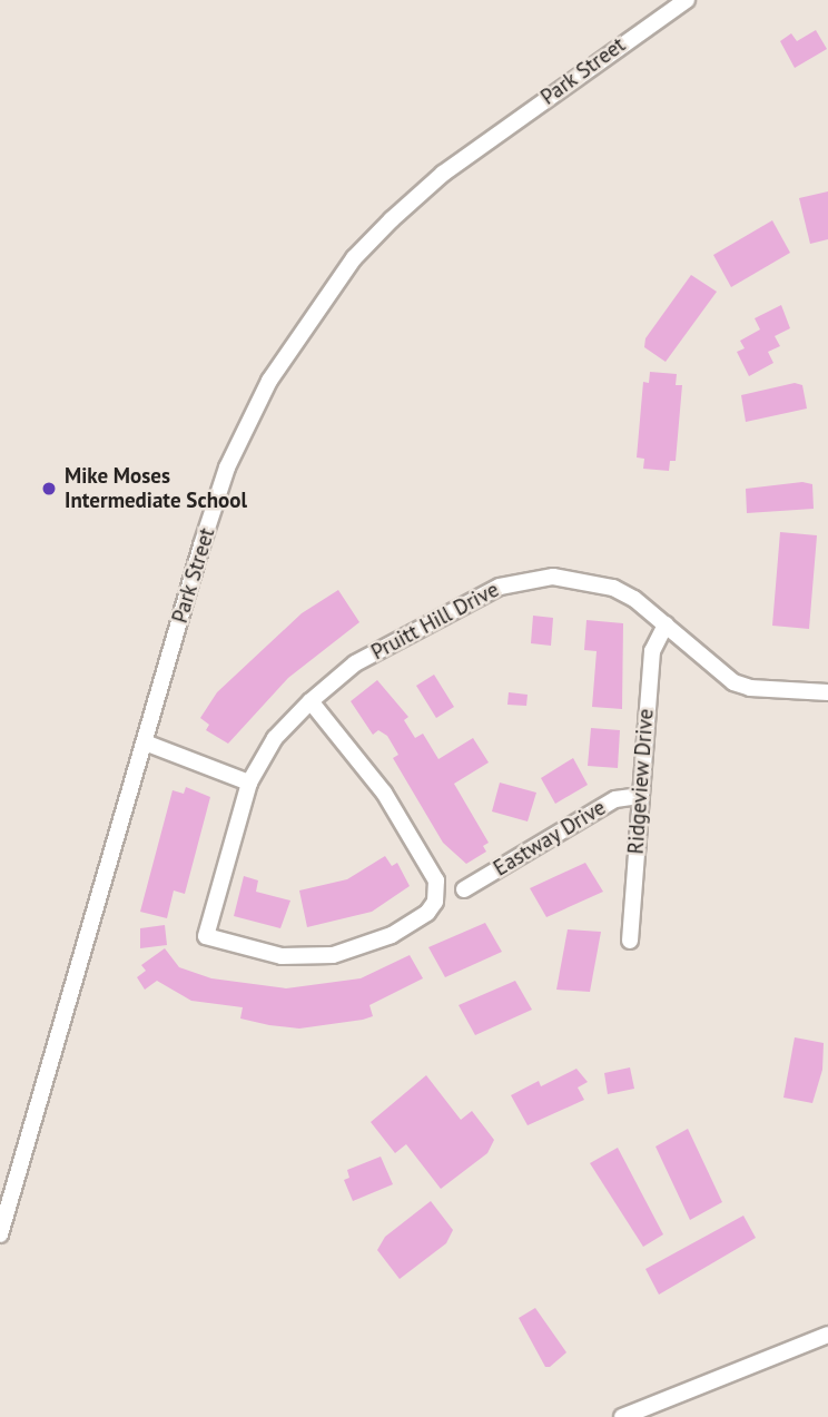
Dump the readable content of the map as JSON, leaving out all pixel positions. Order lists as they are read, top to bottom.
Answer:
{
  "streets": {
    "street": [
      "Park Street",
      "Pruitt Hill Drive",
      "Ridgeview Drive",
      "Eastway Drive"
    ]
  },
  "crossings": [
    ["Pruitt Hill Drive", "Ridgeview Drive"],
    ["Ridgeview Drive", "Eastway Drive"]
  ],
  "places": ["Mike Moses Intermediate School"]
}
